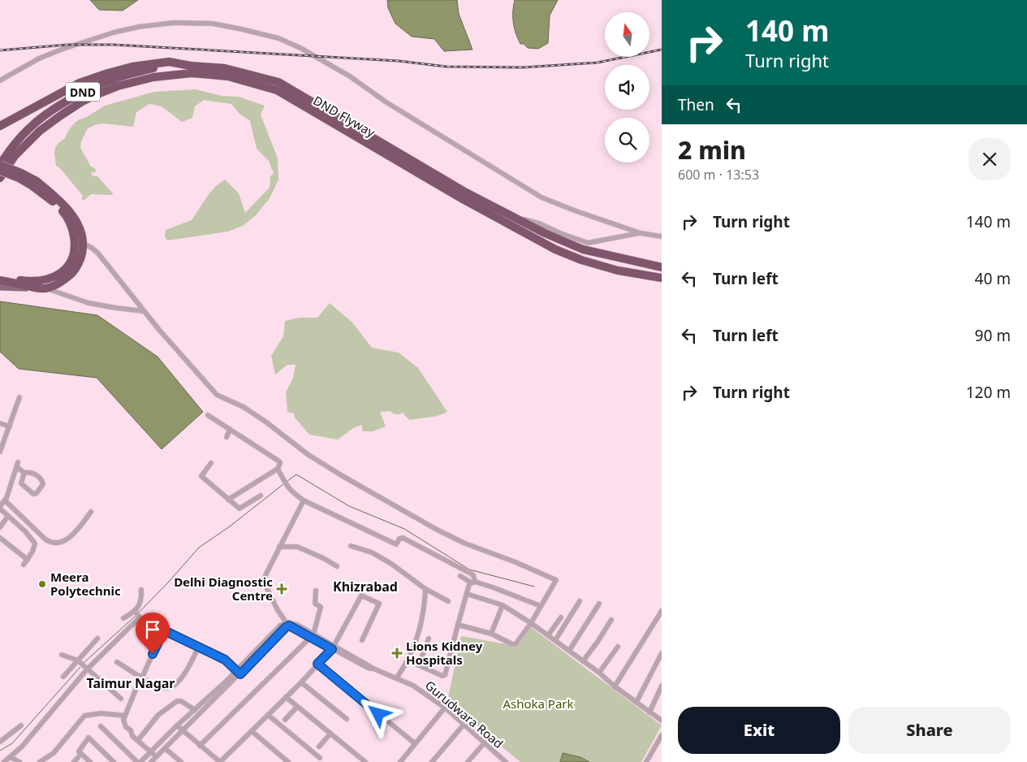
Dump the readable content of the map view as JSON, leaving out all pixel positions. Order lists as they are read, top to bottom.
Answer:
{
  "streets": {
    "highway": ["DND", "DND Flyway"],
    "street": ["Gurudwara Road"]
  },
  "crossings": [
    ["DND", "DND Flyway"]
  ],
  "districts": ["Khizrabad", "Taimur Nagar"],
  "parks": ["Ashoka Park"],
  "places": {
    "other": ["Meera Polytechnic"],
    "health": ["Delhi Diagnostic Centre", "Lions Kidney Hospitals"]
  },
  "north": "top",
  "page": {
    "turn": ["140 m", "Turn right"],
    "then": "Then",
    "heading": ["2 min", "600 m · 13:53"],
    "list": [
      {
        "name": "Turn right",
        "value": "140 m"
      },
      {
        "name": "Turn left",
        "value": "40 m"
      },
      {
        "name": "Turn left",
        "value": "90 m"
      },
      {
        "name": "Turn right",
        "value": "120 m"
      }
    ],
    "buttons": ["Exit", "Share"]
  }
}
